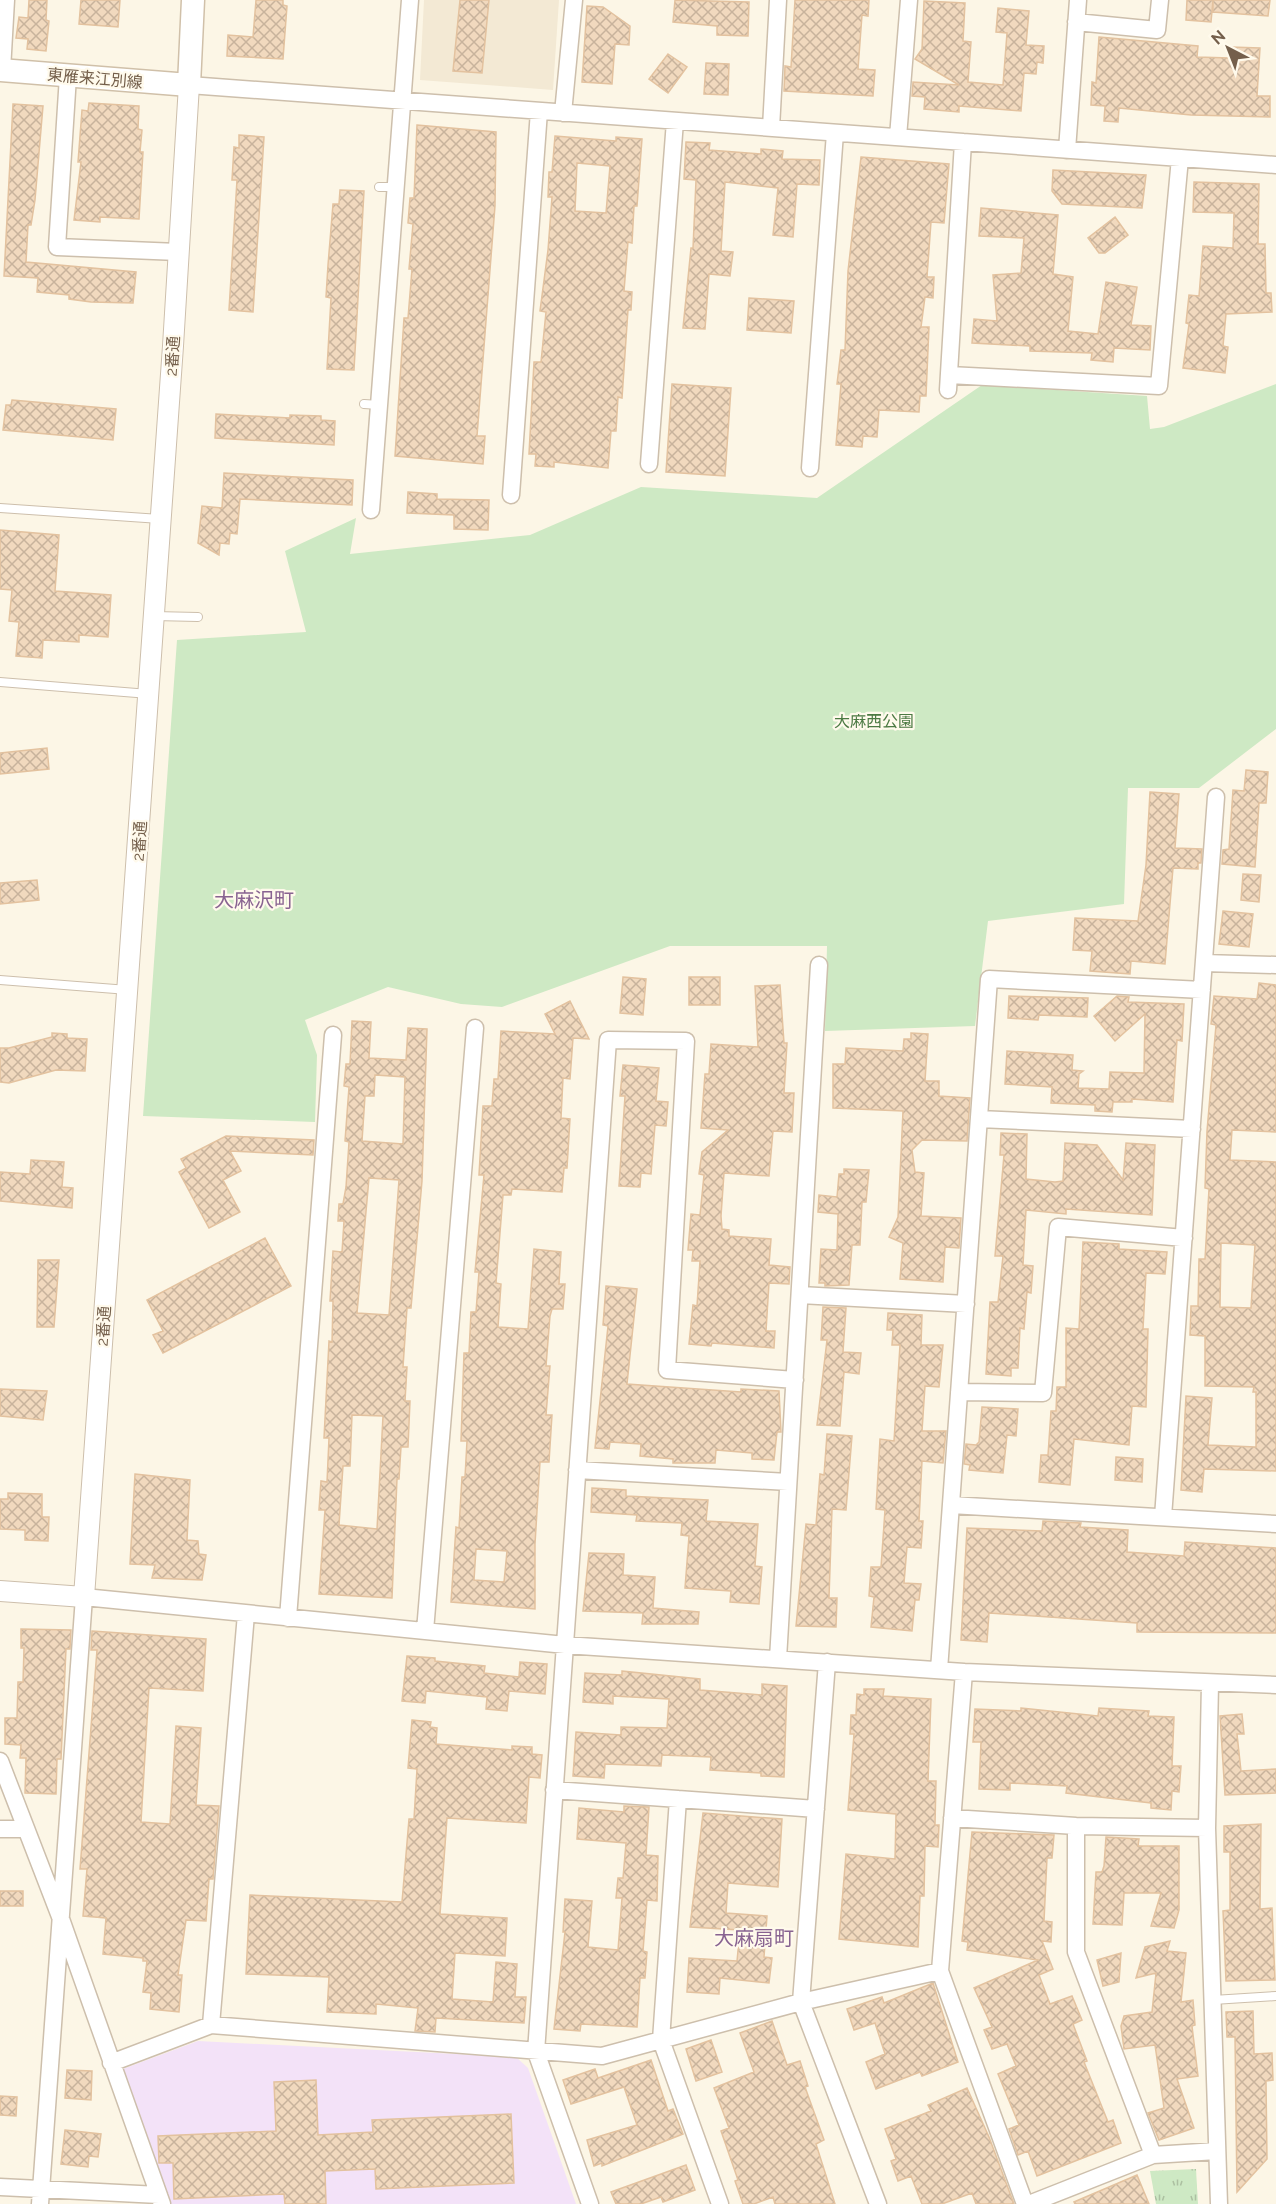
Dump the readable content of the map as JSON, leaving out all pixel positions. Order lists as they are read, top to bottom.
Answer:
{
  "streets": {
    "main road": ["東雁来江別線", "2番通"]
  },
  "crossings": [
    ["東雁来江別線", "2番通"]
  ],
  "districts": ["大麻沢町", "大麻扇町"],
  "parks": ["大麻西公園"],
  "north": "top left"
}
